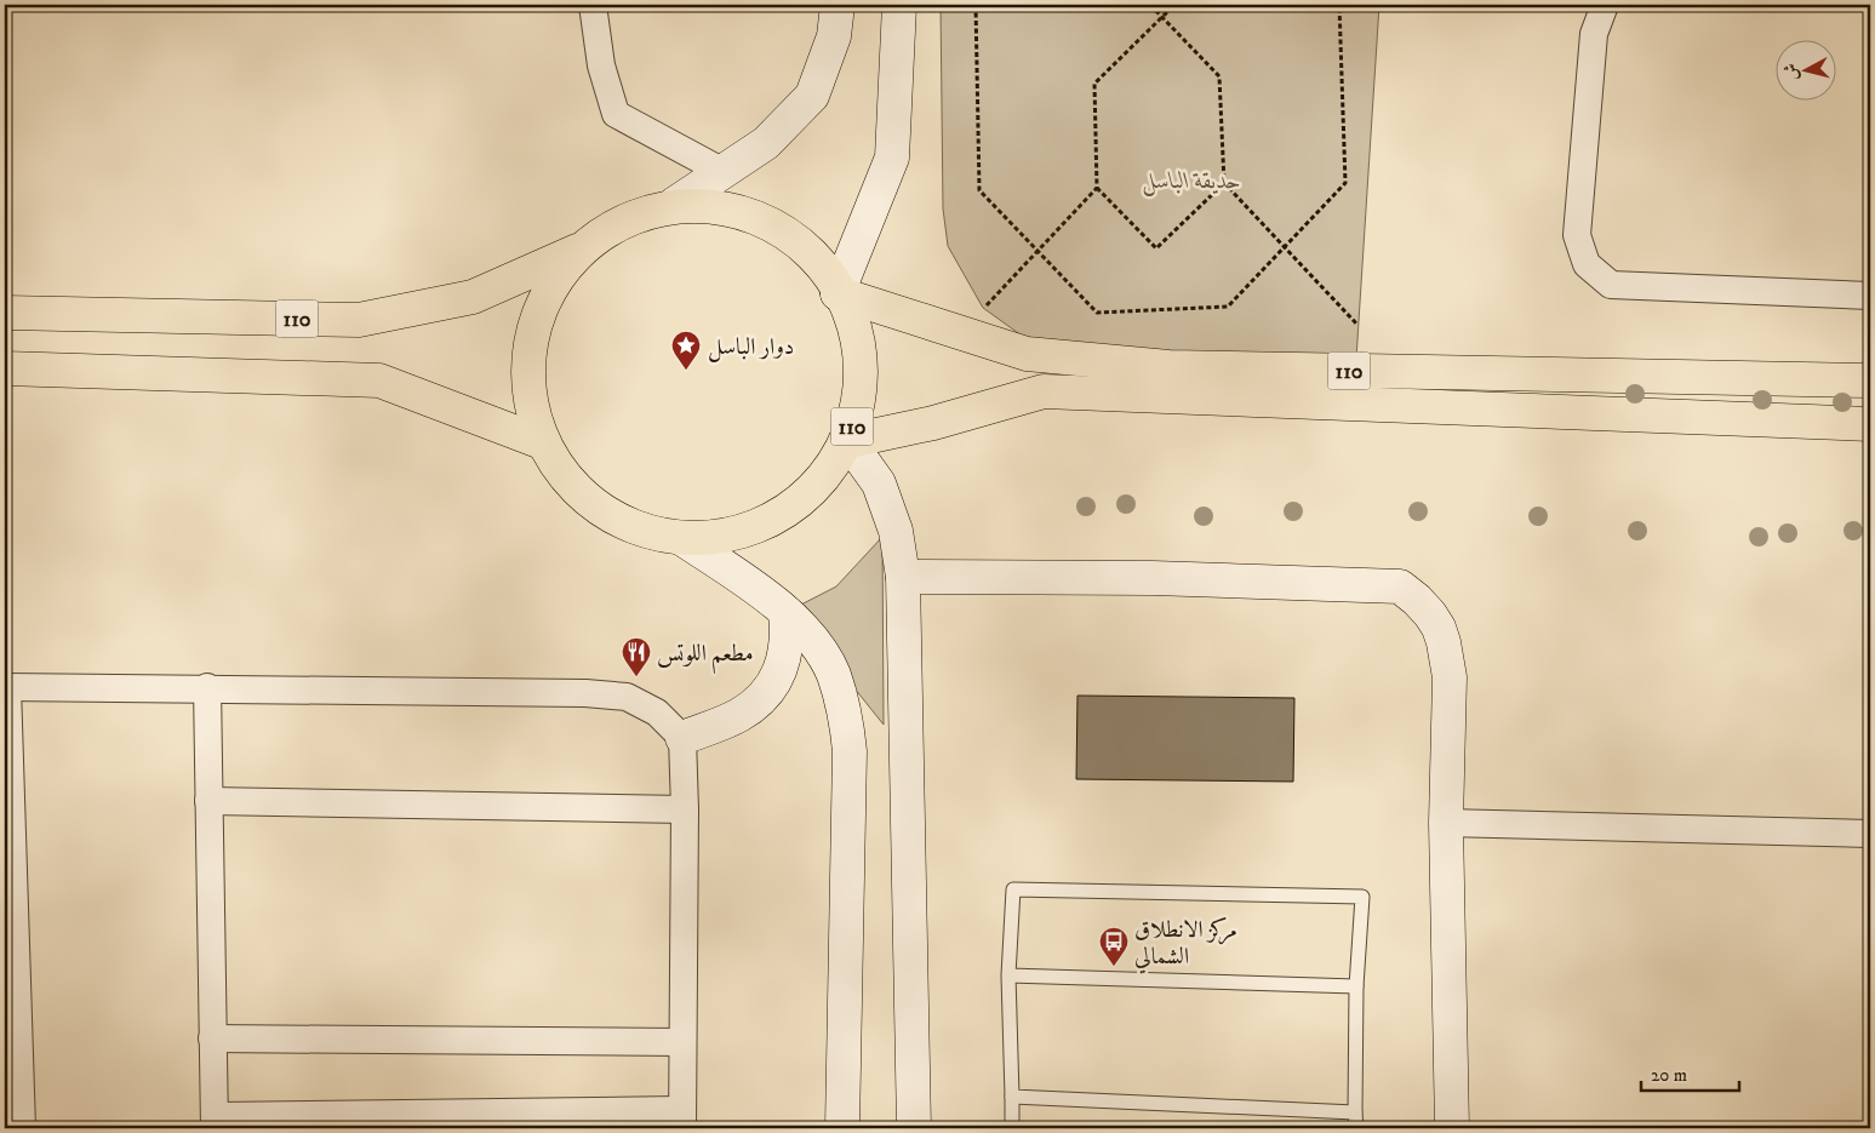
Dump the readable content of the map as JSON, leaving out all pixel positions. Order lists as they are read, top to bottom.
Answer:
{
  "streets": {
    "main road": ["110"]
  },
  "parks": ["حديقة الباسل"],
  "places": {
    "place": ["دوار الباسل"],
    "restaurant": ["مطعم اللوتس"],
    "bus stop": ["مركز الانطلاق الشمالي"]
  },
  "scale_bar": "20 m",
  "north": "left"
}
